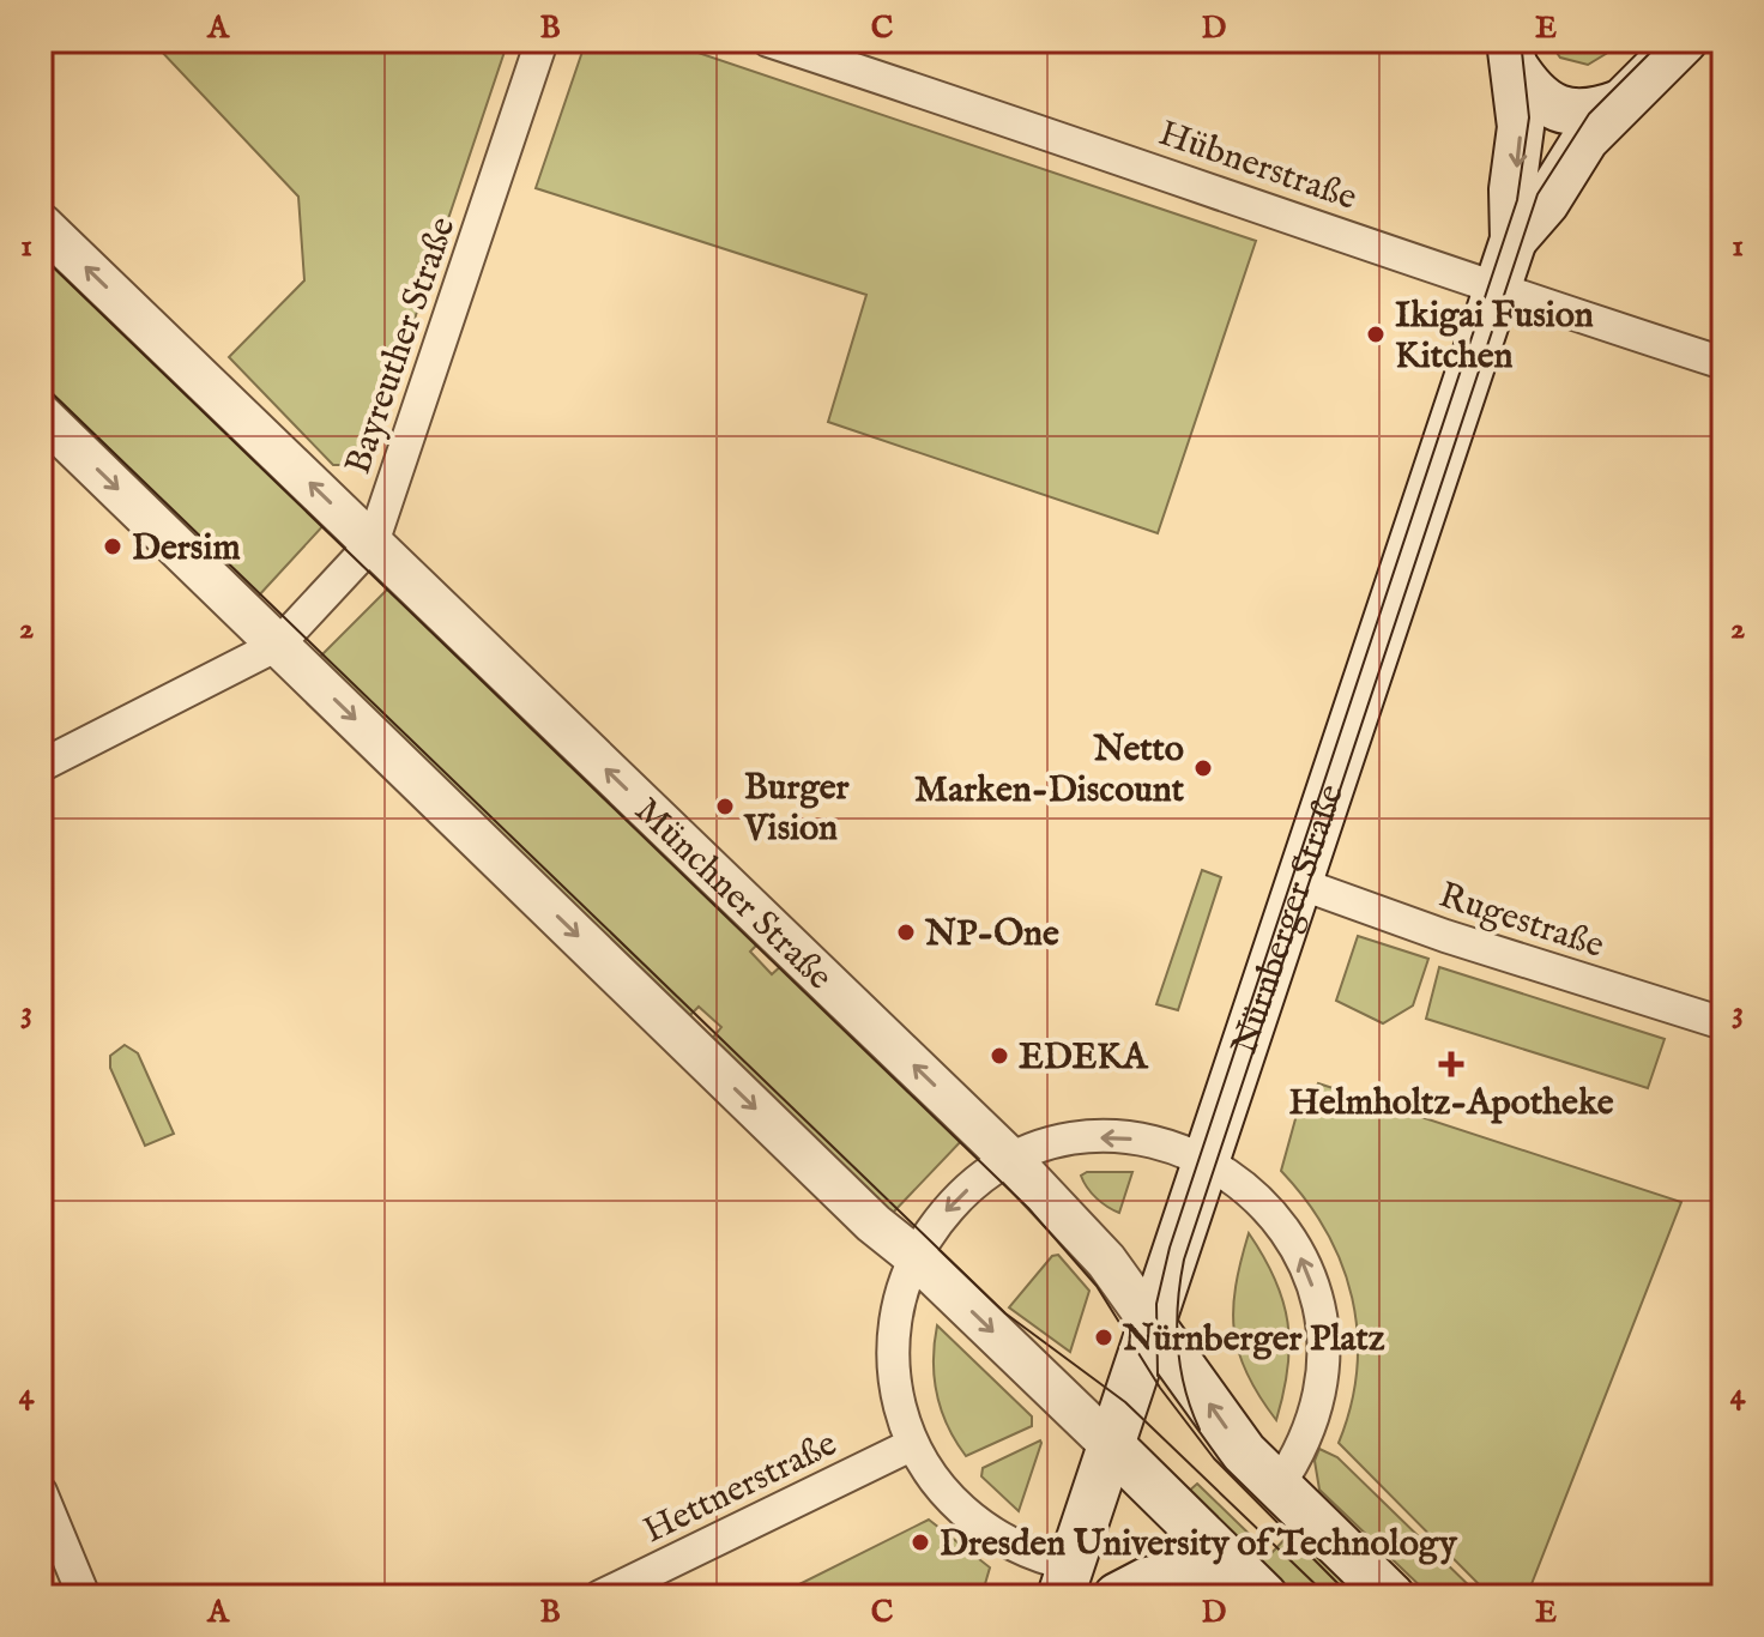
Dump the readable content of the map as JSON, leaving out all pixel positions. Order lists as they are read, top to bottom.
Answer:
{
  "streets": {
    "main road": ["Münchner Straße", "Nürnberger Straße"],
    "street": [
      "Hübnerstraße",
      "Bayreuther Straße",
      "Rugestraße",
      "Hettnerstraße"
    ]
  },
  "crossings": [
    ["Hübnerstraße", "Nürnberger Straße"],
    ["Bayreuther Straße", "Münchner Straße"],
    ["Münchner Straße", "Nürnberger Straße"],
    ["Nürnberger Straße", "Rugestraße"]
  ],
  "places": {
    "other": [
      "Ikigai Fusion Kitchen",
      "Dersim",
      "Netto Marken-Discount",
      "Burger Vision",
      "NP-One",
      "EDEKA",
      "Nürnberger Platz",
      "Dresden University of Technology"
    ],
    "health": ["Helmholtz-Apotheke"]
  },
  "grid": {
    "columns": [
      "A",
      "B",
      "C",
      "D",
      "E"
    ],
    "rows": [
      "1",
      "2",
      "3",
      "4"
    ]
  }
}
